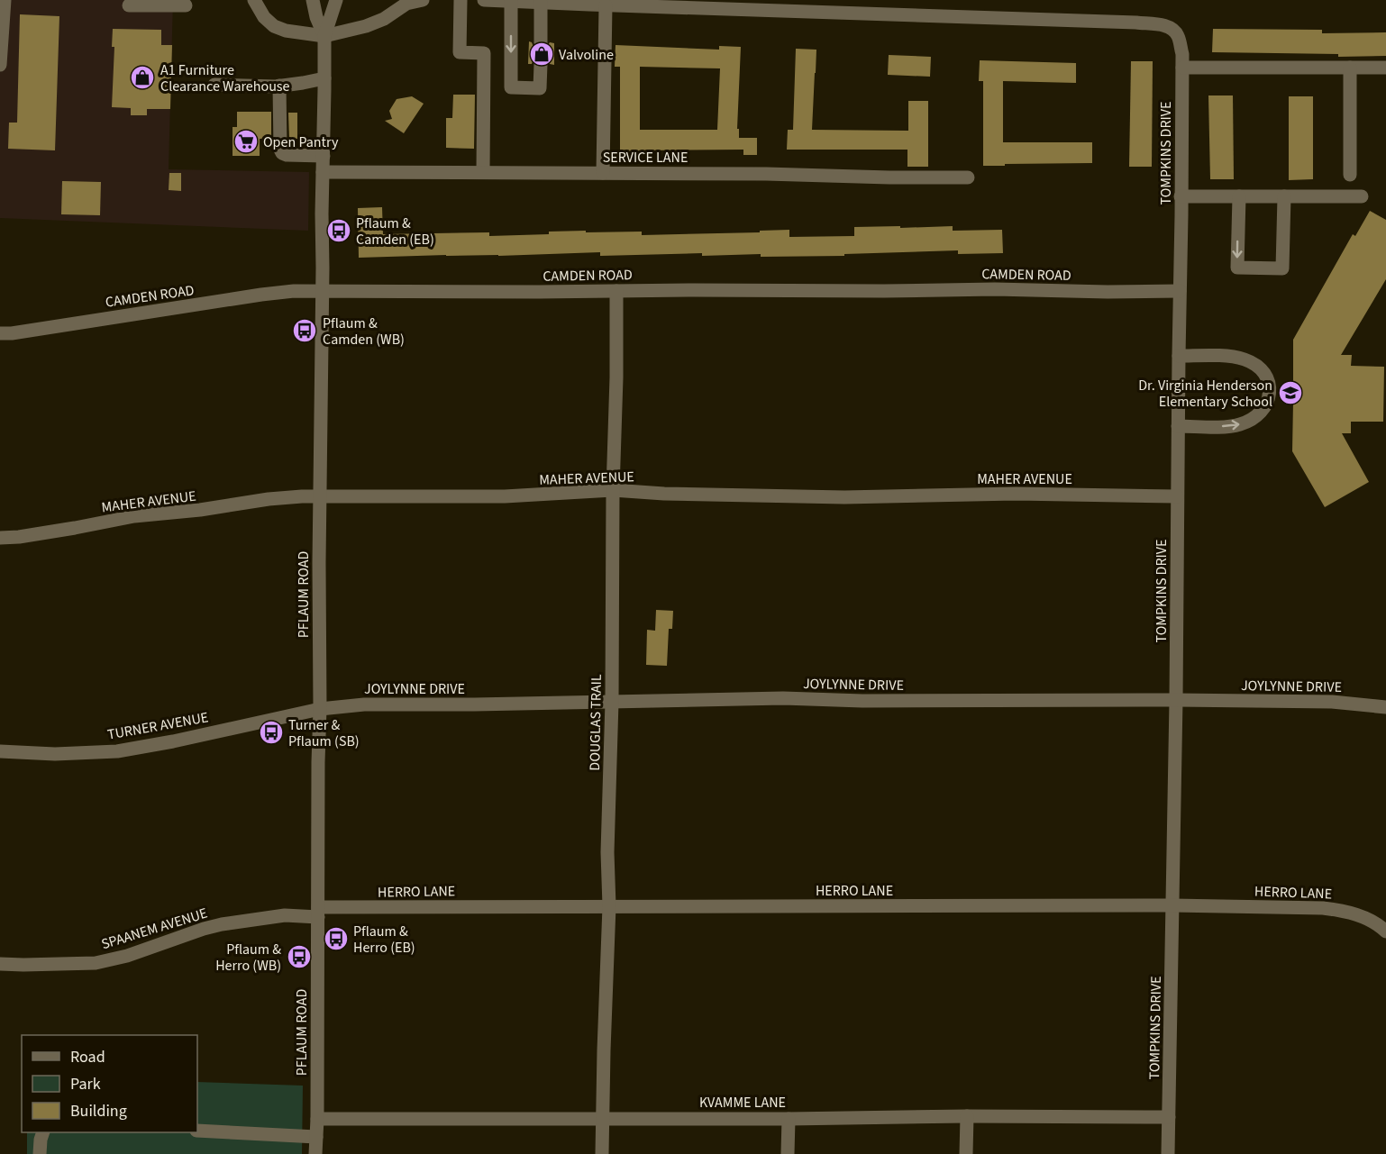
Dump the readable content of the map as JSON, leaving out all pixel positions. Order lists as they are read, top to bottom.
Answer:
{
  "streets": {
    "street": [
      "TOMPKINS DRIVE",
      "SERVICE LANE",
      "CAMDEN ROAD",
      "MAHER AVENUE",
      "PFLAUM ROAD",
      "JOYLYNNE DRIVE",
      "DOUGLAS TRAIL",
      "TURNER AVENUE",
      "HERRO LANE",
      "SPAANEM AVENUE",
      "KVAMME LANE"
    ]
  },
  "crossings": [
    ["TOMPKINS DRIVE", "CAMDEN ROAD"],
    ["TOMPKINS DRIVE", "MAHER AVENUE"],
    ["TOMPKINS DRIVE", "JOYLYNNE DRIVE"],
    ["TOMPKINS DRIVE", "HERRO LANE"],
    ["TOMPKINS DRIVE", "KVAMME LANE"],
    ["SERVICE LANE", "PFLAUM ROAD"],
    ["CAMDEN ROAD", "PFLAUM ROAD"],
    ["CAMDEN ROAD", "DOUGLAS TRAIL"],
    ["MAHER AVENUE", "PFLAUM ROAD"],
    ["MAHER AVENUE", "DOUGLAS TRAIL"],
    ["PFLAUM ROAD", "JOYLYNNE DRIVE"],
    ["PFLAUM ROAD", "TURNER AVENUE"],
    ["PFLAUM ROAD", "HERRO LANE"],
    ["PFLAUM ROAD", "SPAANEM AVENUE"],
    ["PFLAUM ROAD", "KVAMME LANE"],
    ["JOYLYNNE DRIVE", "DOUGLAS TRAIL"],
    ["JOYLYNNE DRIVE", "TURNER AVENUE"],
    ["DOUGLAS TRAIL", "HERRO LANE"],
    ["DOUGLAS TRAIL", "KVAMME LANE"],
    ["HERRO LANE", "SPAANEM AVENUE"]
  ],
  "places": {
    "shop": ["Valvoline", "A1 Furniture Clearance Warehouse"],
    "supermarket": ["Open Pantry"],
    "bus stop": [
      "Pflaum & Camden (EB)",
      "Pflaum & Camden (WB)",
      "Turner & Pflaum (SB)",
      "Pflaum & Herro (EB)",
      "Pflaum & Herro (WB)"
    ],
    "school or university": ["Dr. Virginia Henderson Elementary School"]
  },
  "legend": ["Road", "Park", "Building"]
}
